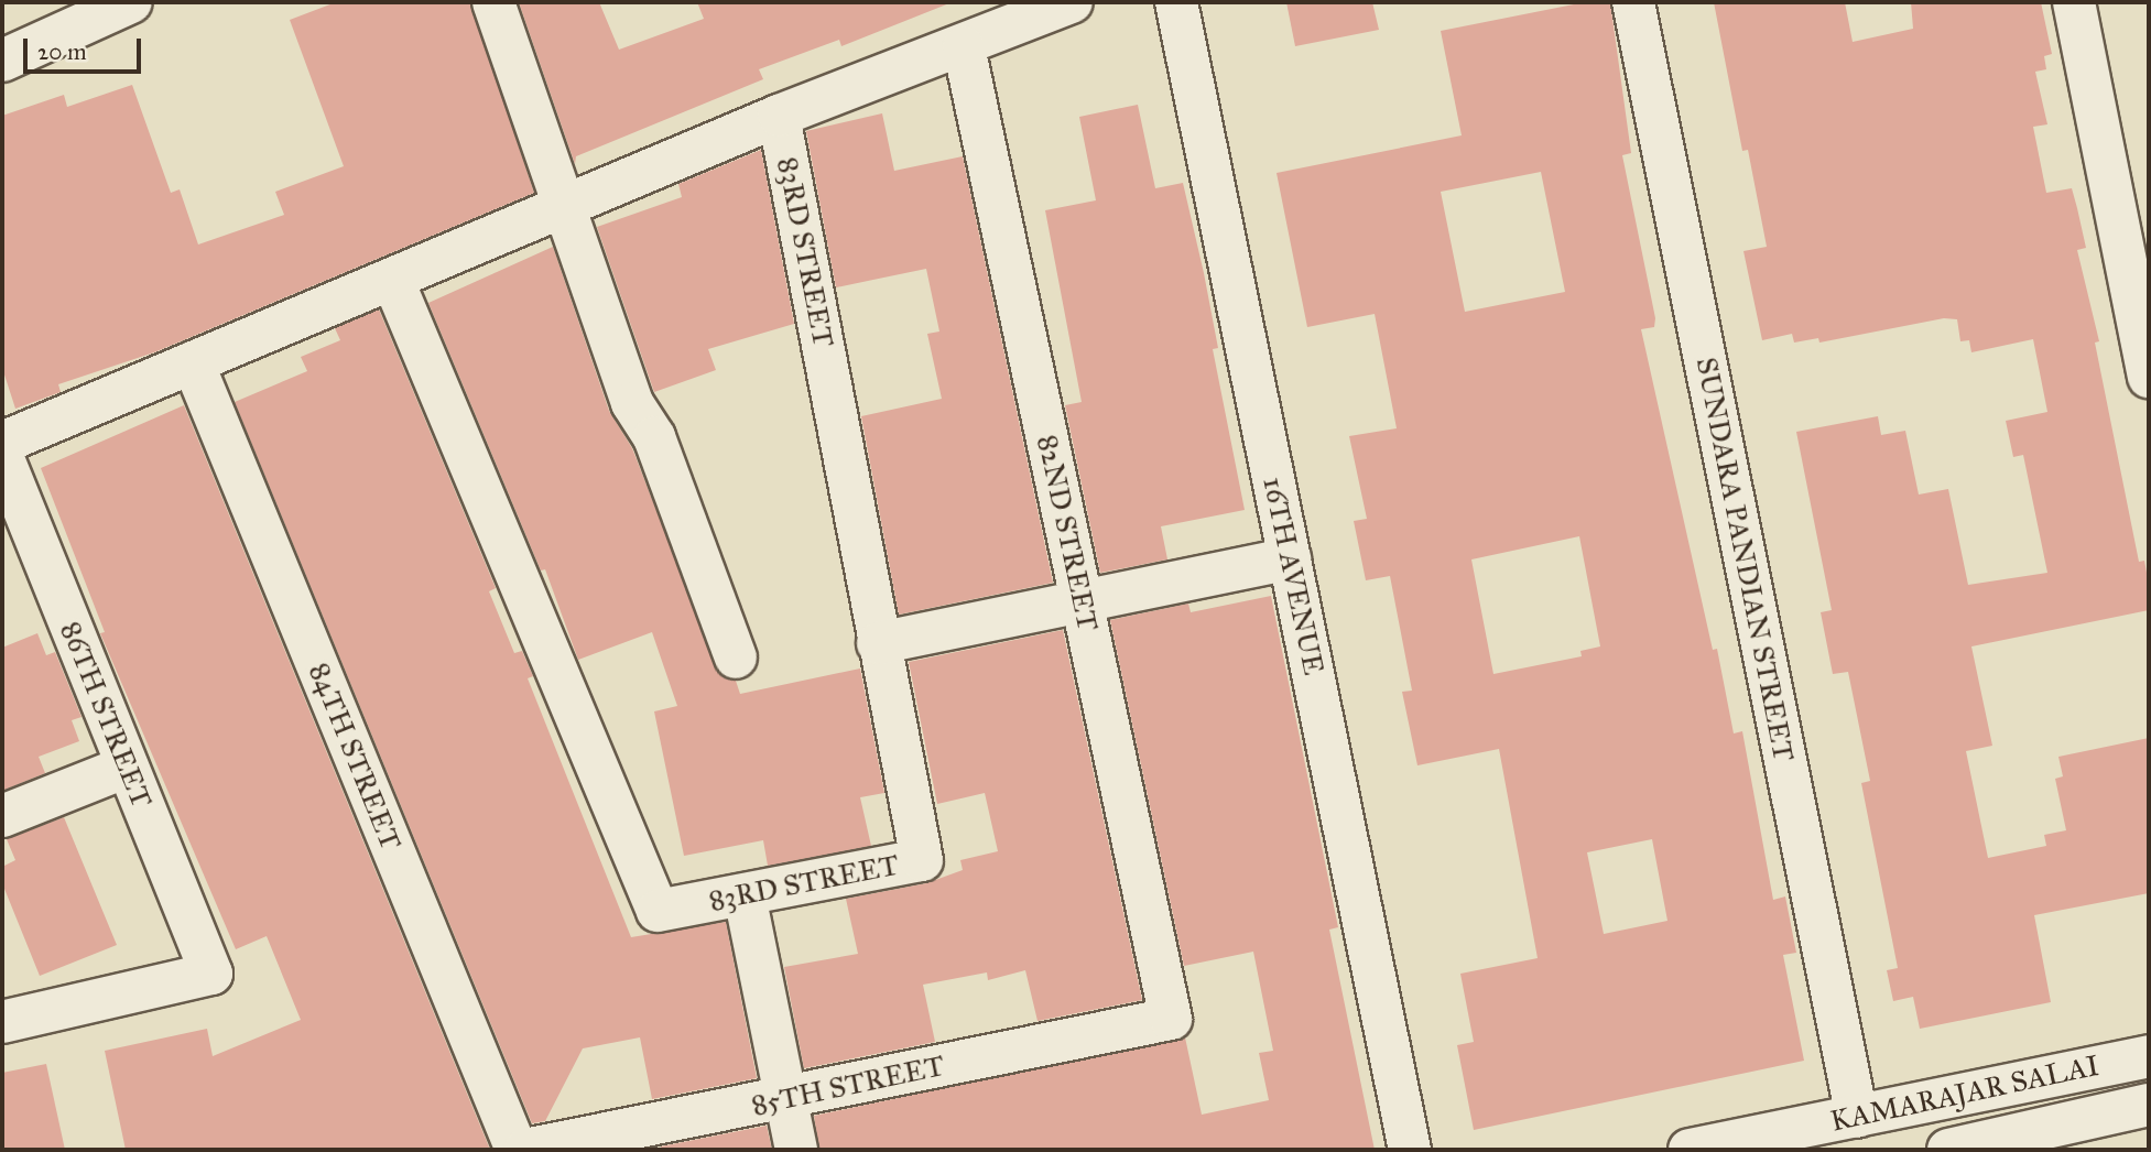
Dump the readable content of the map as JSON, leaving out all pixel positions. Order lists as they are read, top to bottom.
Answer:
{
  "streets": {
    "street": [
      "83RD STREET",
      "82ND STREET",
      "SUNDARA PANDIAN STREET",
      "16TH AVENUE",
      "86TH STREET",
      "84TH STREET",
      "85TH STREET",
      "KAMARAJAR SALAI"
    ]
  },
  "crossings": [
    ["82ND STREET", "85TH STREET"],
    ["SUNDARA PANDIAN STREET", "KAMARAJAR SALAI"]
  ],
  "scale_bar": "20 m"
}
